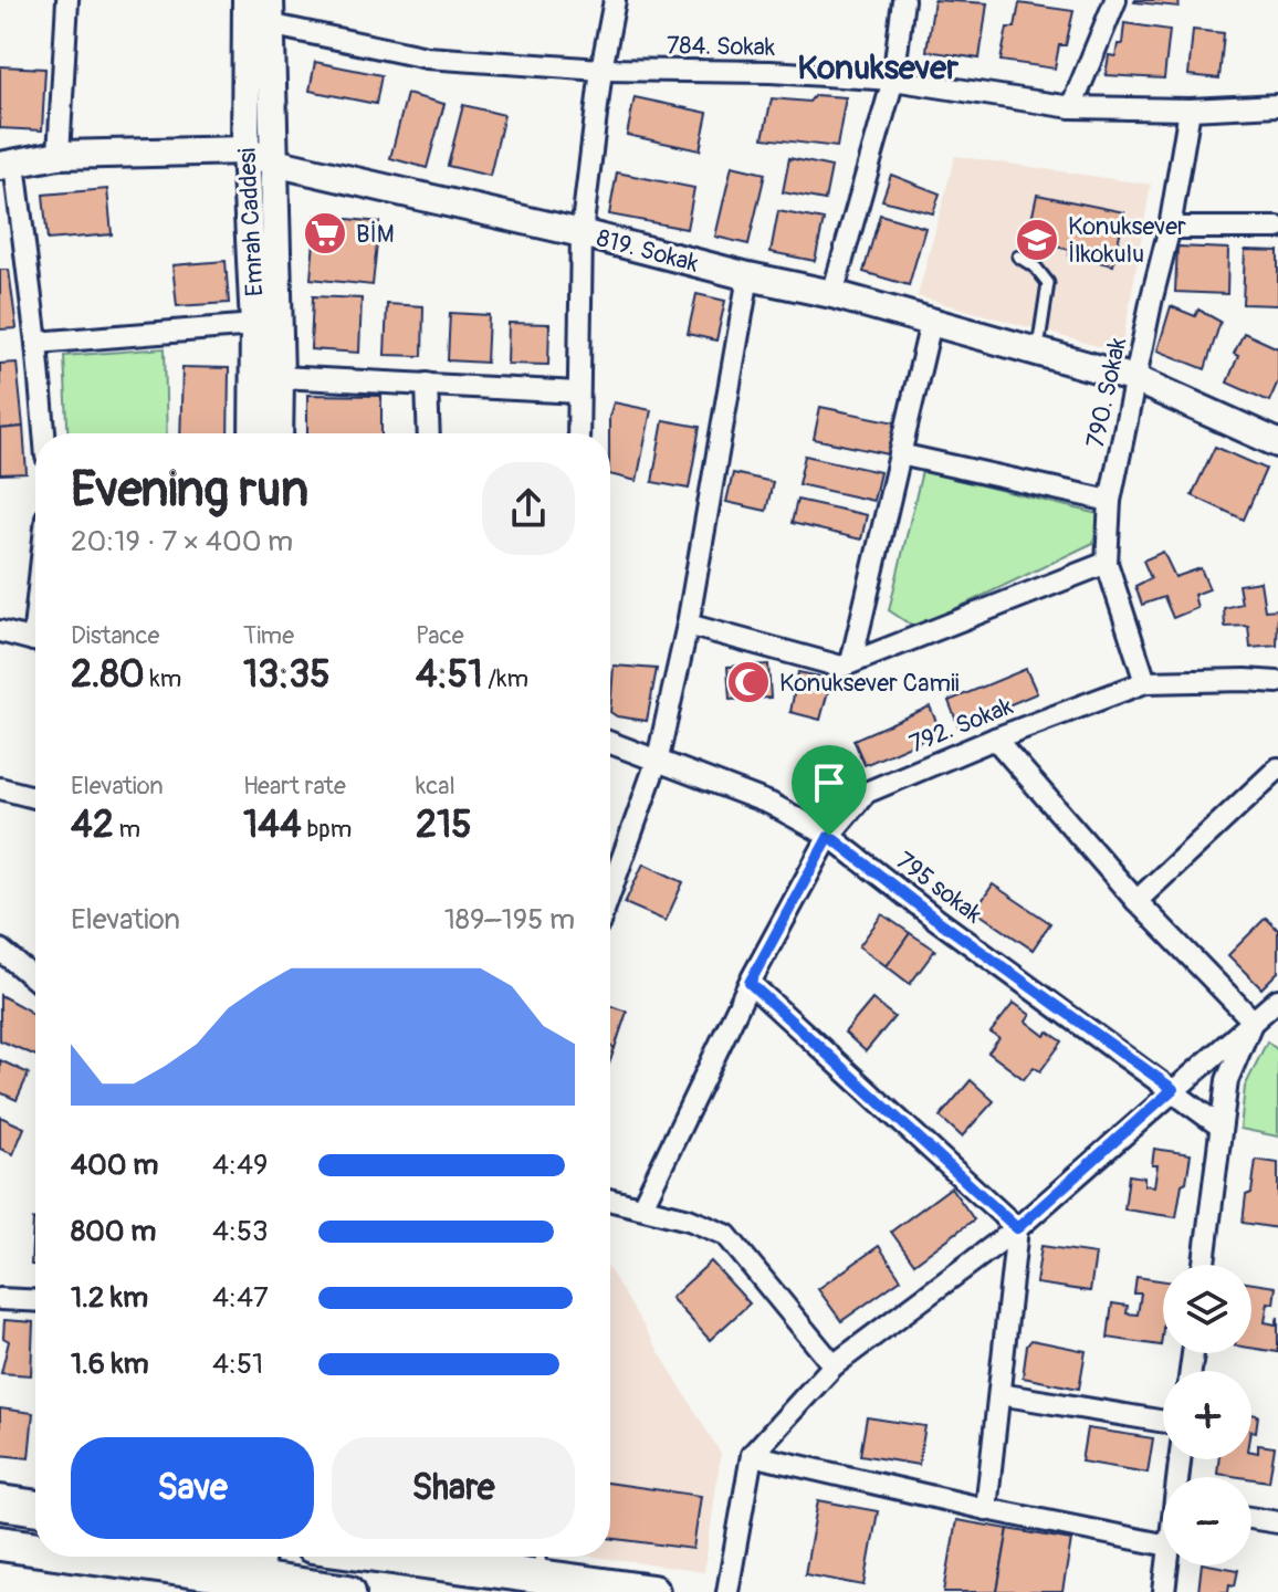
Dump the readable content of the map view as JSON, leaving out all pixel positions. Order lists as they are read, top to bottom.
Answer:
{
  "streets": {
    "street": [
      "784. Sokak",
      "Emrah Caddesi",
      "819. Sokak",
      "790. Sokak",
      "792. Sokak",
      "795 sokak"
    ]
  },
  "crossings": [
    ["784. Sokak", "Emrah Caddesi"],
    ["784. Sokak", "790. Sokak"],
    ["Emrah Caddesi", "819. Sokak"],
    ["819. Sokak", "790. Sokak"],
    ["790. Sokak", "792. Sokak"],
    ["792. Sokak", "795 sokak"]
  ],
  "districts": ["Konuksever"],
  "places": {
    "supermarket": ["BİM"],
    "school or university": ["Konuksever İlkokulu"],
    "mosque": ["Konuksever Camii"]
  },
  "page": {
    "heading": ["Evening run", "20:19 · 7 × 400 m"],
    "stats": [
      ["Distance", "2.80 km"],
      ["Time", "13:35"],
      ["Pace", "4:51 /km"],
      ["Elevation", "42 m"],
      ["Heart rate", "144 bpm"],
      ["kcal", "215"]
    ],
    "chart": ["Elevation", "189–195 m"],
    "list": [
      {
        "name": "400 m",
        "note": "4:49"
      },
      {
        "name": "800 m",
        "note": "4:53"
      },
      {
        "name": "1.2 km",
        "note": "4:47"
      },
      {
        "name": "1.6 km",
        "note": "4:51"
      }
    ],
    "map_buttons": ["+", "−"],
    "buttons": ["Save", "Share"]
  }
}
